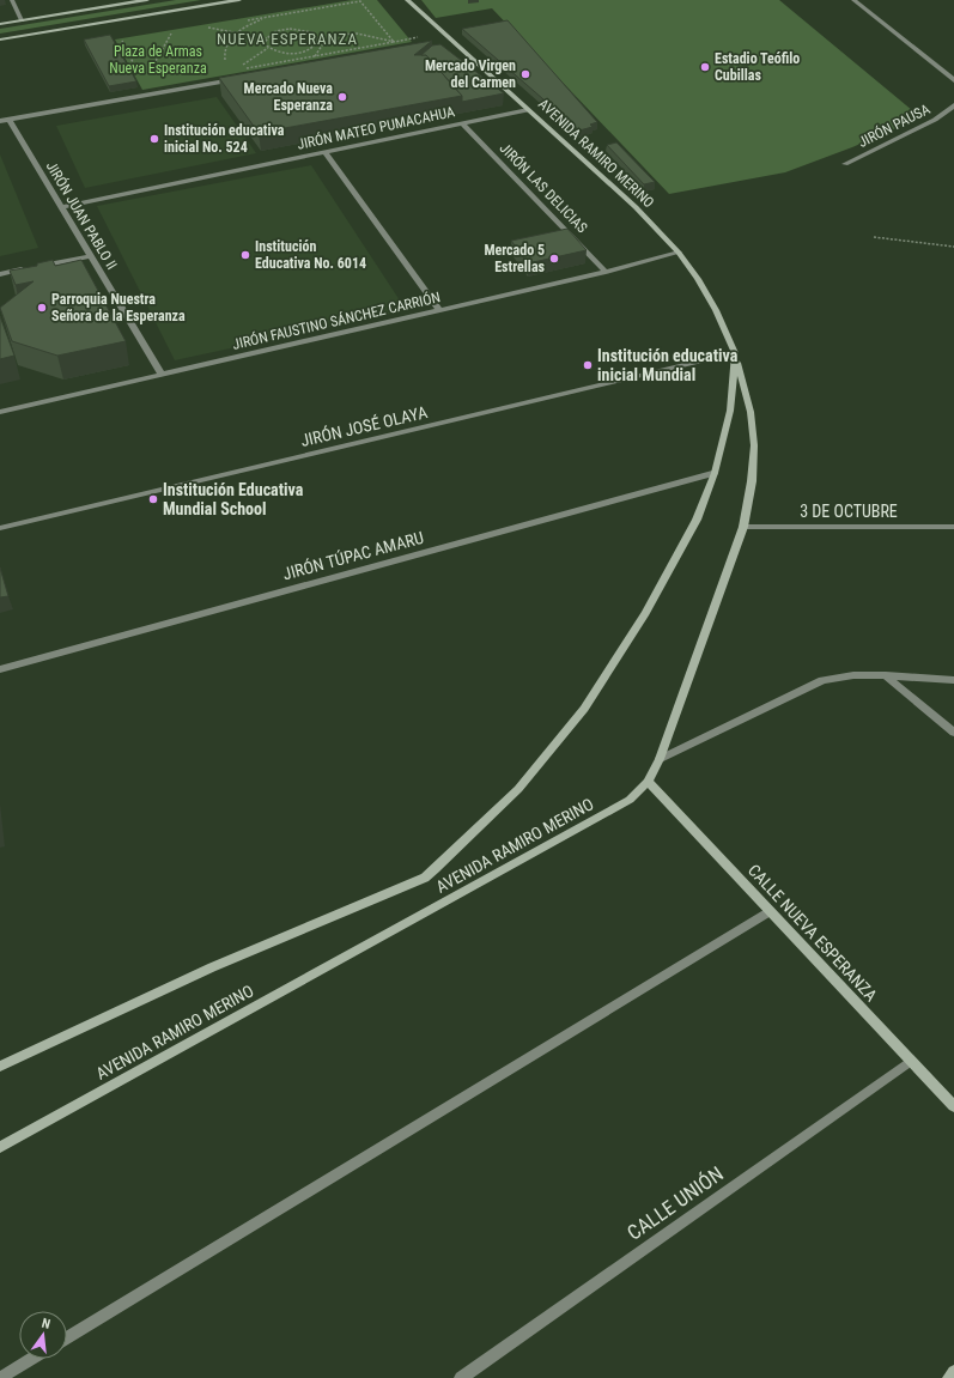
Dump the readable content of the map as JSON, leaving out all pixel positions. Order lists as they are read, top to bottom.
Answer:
{
  "streets": {
    "street": [
      "JIRÓN PAUSA",
      "JIRÓN MATEO PUMACAHUA",
      "AVENIDA RAMIRO MERINO",
      "JIRÓN LAS DELICIAS",
      "JIRÓN JUAN PABLO II",
      "JIRÓN FAUSTINO SÁNCHEZ CARRIÓN",
      "JIRÓN JOSÉ OLAYA",
      "3 DE OCTUBRE",
      "JIRÓN TÚPAC AMARU",
      "CALLE NUEVA ESPERANZA",
      "CALLE UNIÓN"
    ]
  },
  "crossings": [
    ["JIRÓN MATEO PUMACAHUA", "AVENIDA RAMIRO MERINO"],
    ["JIRÓN MATEO PUMACAHUA", "JIRÓN LAS DELICIAS"],
    ["JIRÓN MATEO PUMACAHUA", "JIRÓN JUAN PABLO II"],
    ["AVENIDA RAMIRO MERINO", "JIRÓN FAUSTINO SÁNCHEZ CARRIÓN"],
    ["AVENIDA RAMIRO MERINO", "JIRÓN JOSÉ OLAYA"],
    ["AVENIDA RAMIRO MERINO", "3 DE OCTUBRE"],
    ["AVENIDA RAMIRO MERINO", "JIRÓN TÚPAC AMARU"],
    ["AVENIDA RAMIRO MERINO", "CALLE NUEVA ESPERANZA"],
    ["JIRÓN LAS DELICIAS", "JIRÓN FAUSTINO SÁNCHEZ CARRIÓN"],
    ["JIRÓN JUAN PABLO II", "JIRÓN FAUSTINO SÁNCHEZ CARRIÓN"],
    ["CALLE NUEVA ESPERANZA", "CALLE UNIÓN"]
  ],
  "districts": ["NUEVA ESPERANZA"],
  "parks": ["Plaza de Armas Nueva Esperanza"],
  "places": [
    "Estadio Teófilo Cubillas",
    "Mercado Virgen del Carmen",
    "Mercado Nueva Esperanza",
    "Institución educativa inicial No. 524",
    "Institución Educativa No. 6014",
    "Mercado 5 Estrellas",
    "Parroquia Nuestra Señora de la Esperanza",
    "Institución educativa inicial Mundial",
    "Institución Educativa Mundial School"
  ],
  "north": "top"
}
